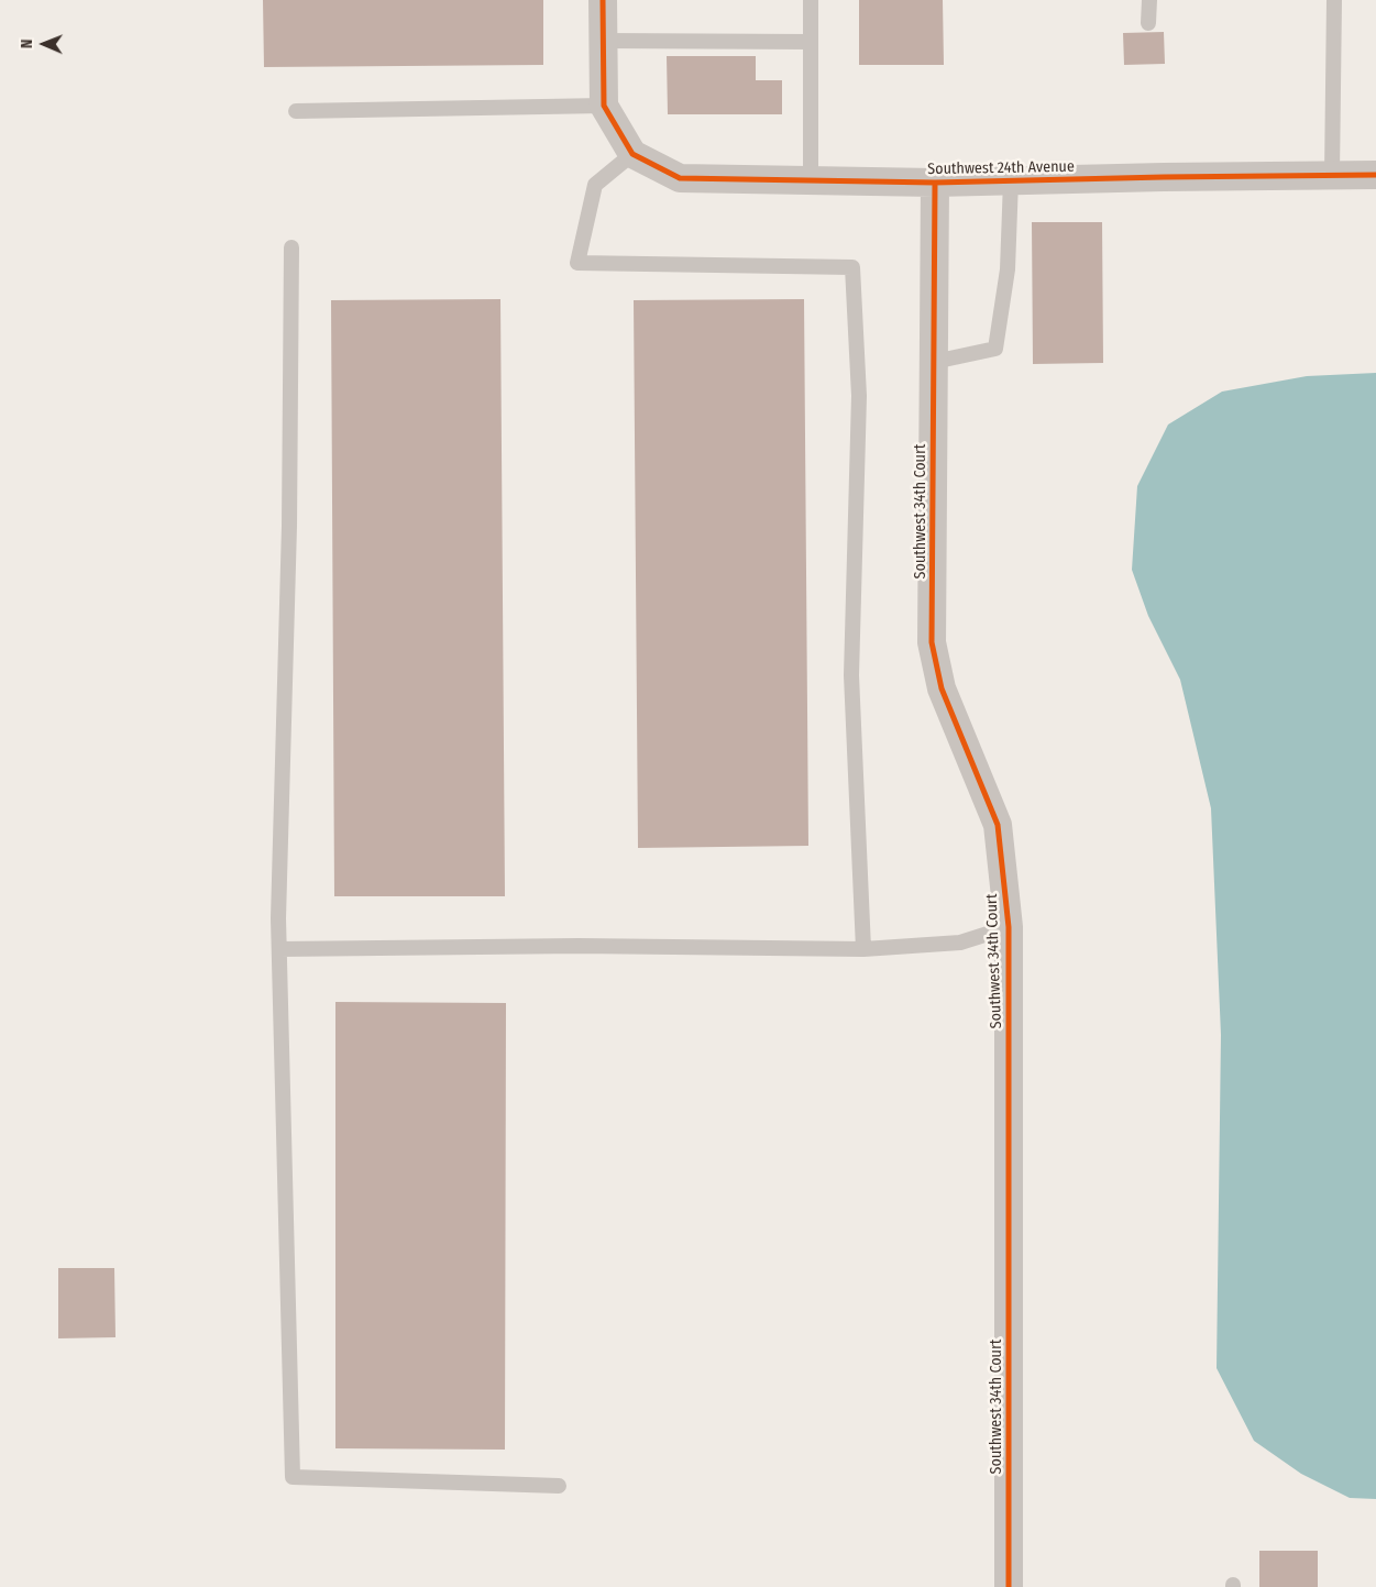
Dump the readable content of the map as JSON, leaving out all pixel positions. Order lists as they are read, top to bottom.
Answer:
{
  "streets": {
    "street": ["Southwest 24th Avenue", "Southwest 34th Court"]
  },
  "crossings": [
    ["Southwest 24th Avenue", "Southwest 34th Court"]
  ],
  "north": "left"
}
